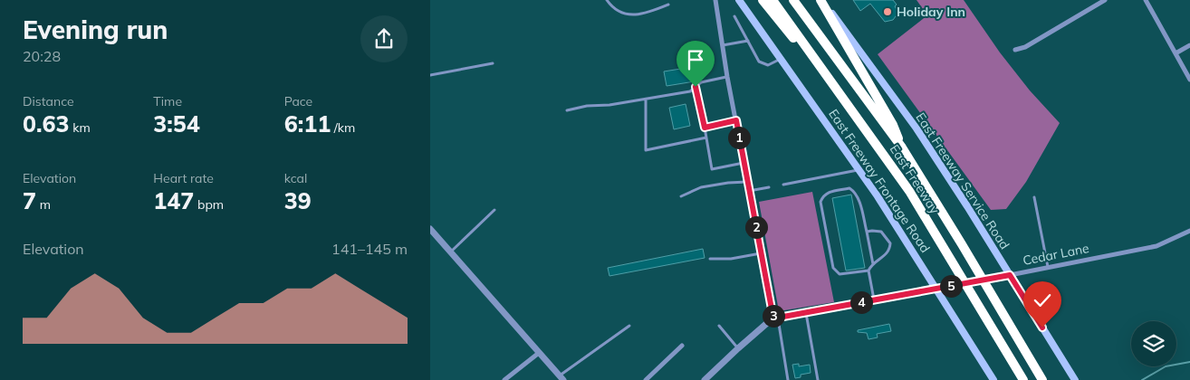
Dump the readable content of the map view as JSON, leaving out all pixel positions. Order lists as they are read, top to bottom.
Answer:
{
  "streets": {
    "highway": ["East Freeway"],
    "main road": ["East Freeway Frontage Road", "East Freeway Service Road"],
    "street": ["Cedar Lane"]
  },
  "crossings": [
    ["East Freeway Frontage Road", "Cedar Lane"],
    ["East Freeway Service Road", "Cedar Lane"]
  ],
  "places": ["Holiday Inn"],
  "page": {
    "heading": ["Evening run", "20:28"],
    "stats": [
      ["Distance", "0.63 km"],
      ["Time", "3:54"],
      ["Pace", "6:11 /km"],
      ["Elevation", "7 m"],
      ["Heart rate", "147 bpm"],
      ["kcal", "39"]
    ],
    "pins": [
      "1",
      "2",
      "5",
      "4",
      "3"
    ],
    "chart": ["Elevation", "141–145 m"]
  }
}
